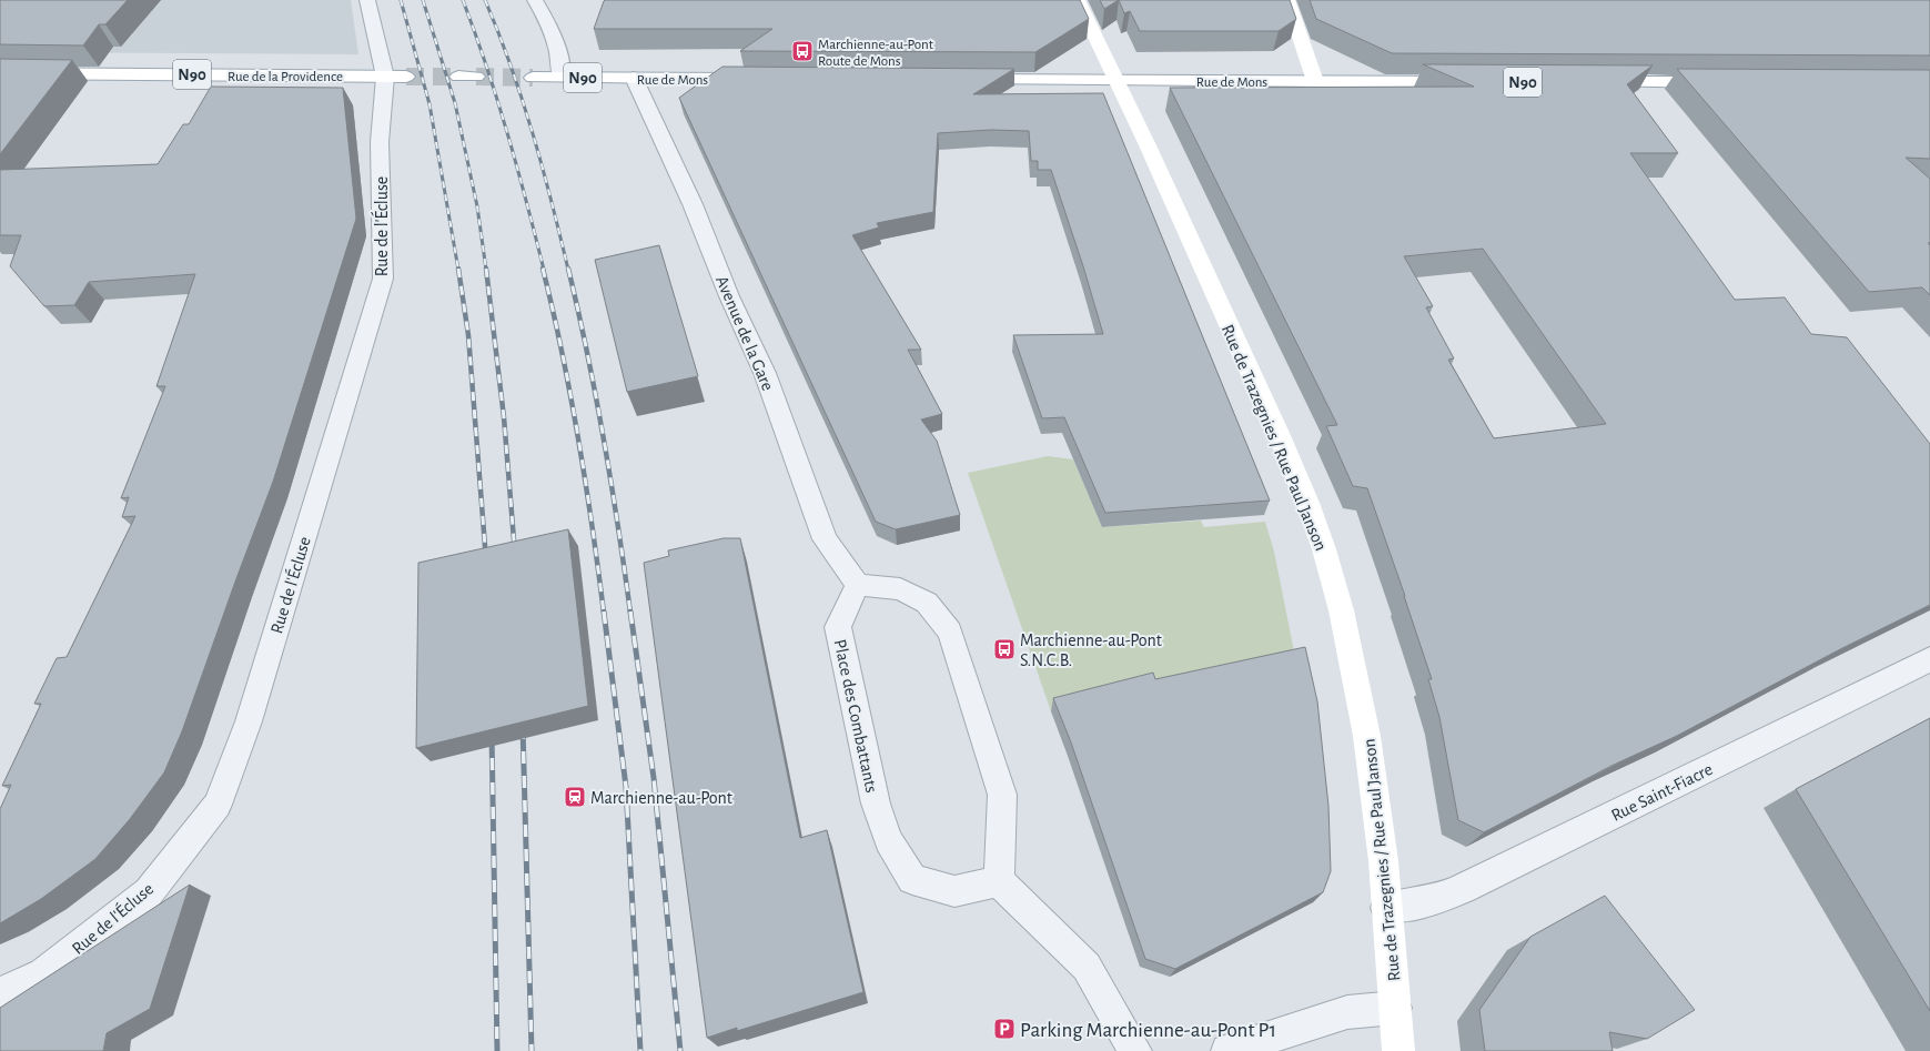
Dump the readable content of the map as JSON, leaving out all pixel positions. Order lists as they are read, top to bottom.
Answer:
{
  "streets": {
    "main road": [
      "N90",
      "Rue de la Providence",
      "Rue de Mons",
      "Rue de Trazegnies / Rue Paul Janson"
    ],
    "street": [
      "Rue de l'Écluse",
      "Avenue de la Gare",
      "Place des Combattants",
      "Rue Saint-Fiacre"
    ]
  },
  "crossings": [
    ["Rue de la Providence", "Rue de l'Écluse"],
    ["Rue de Mons", "Avenue de la Gare"],
    ["Rue de Mons", "Rue de Trazegnies / Rue Paul Janson"],
    ["Avenue de la Gare", "Place des Combattants"],
    ["Rue de Trazegnies / Rue Paul Janson", "Rue Saint-Fiacre"]
  ],
  "places": {
    "bus stop": ["Marchienne-au-Pont Route de Mons", "Marchienne-au-Pont S.N.C.B."],
    "station": ["Marchienne-au-Pont"],
    "parking": ["Parking Marchienne-au-Pont P1"]
  }
}
